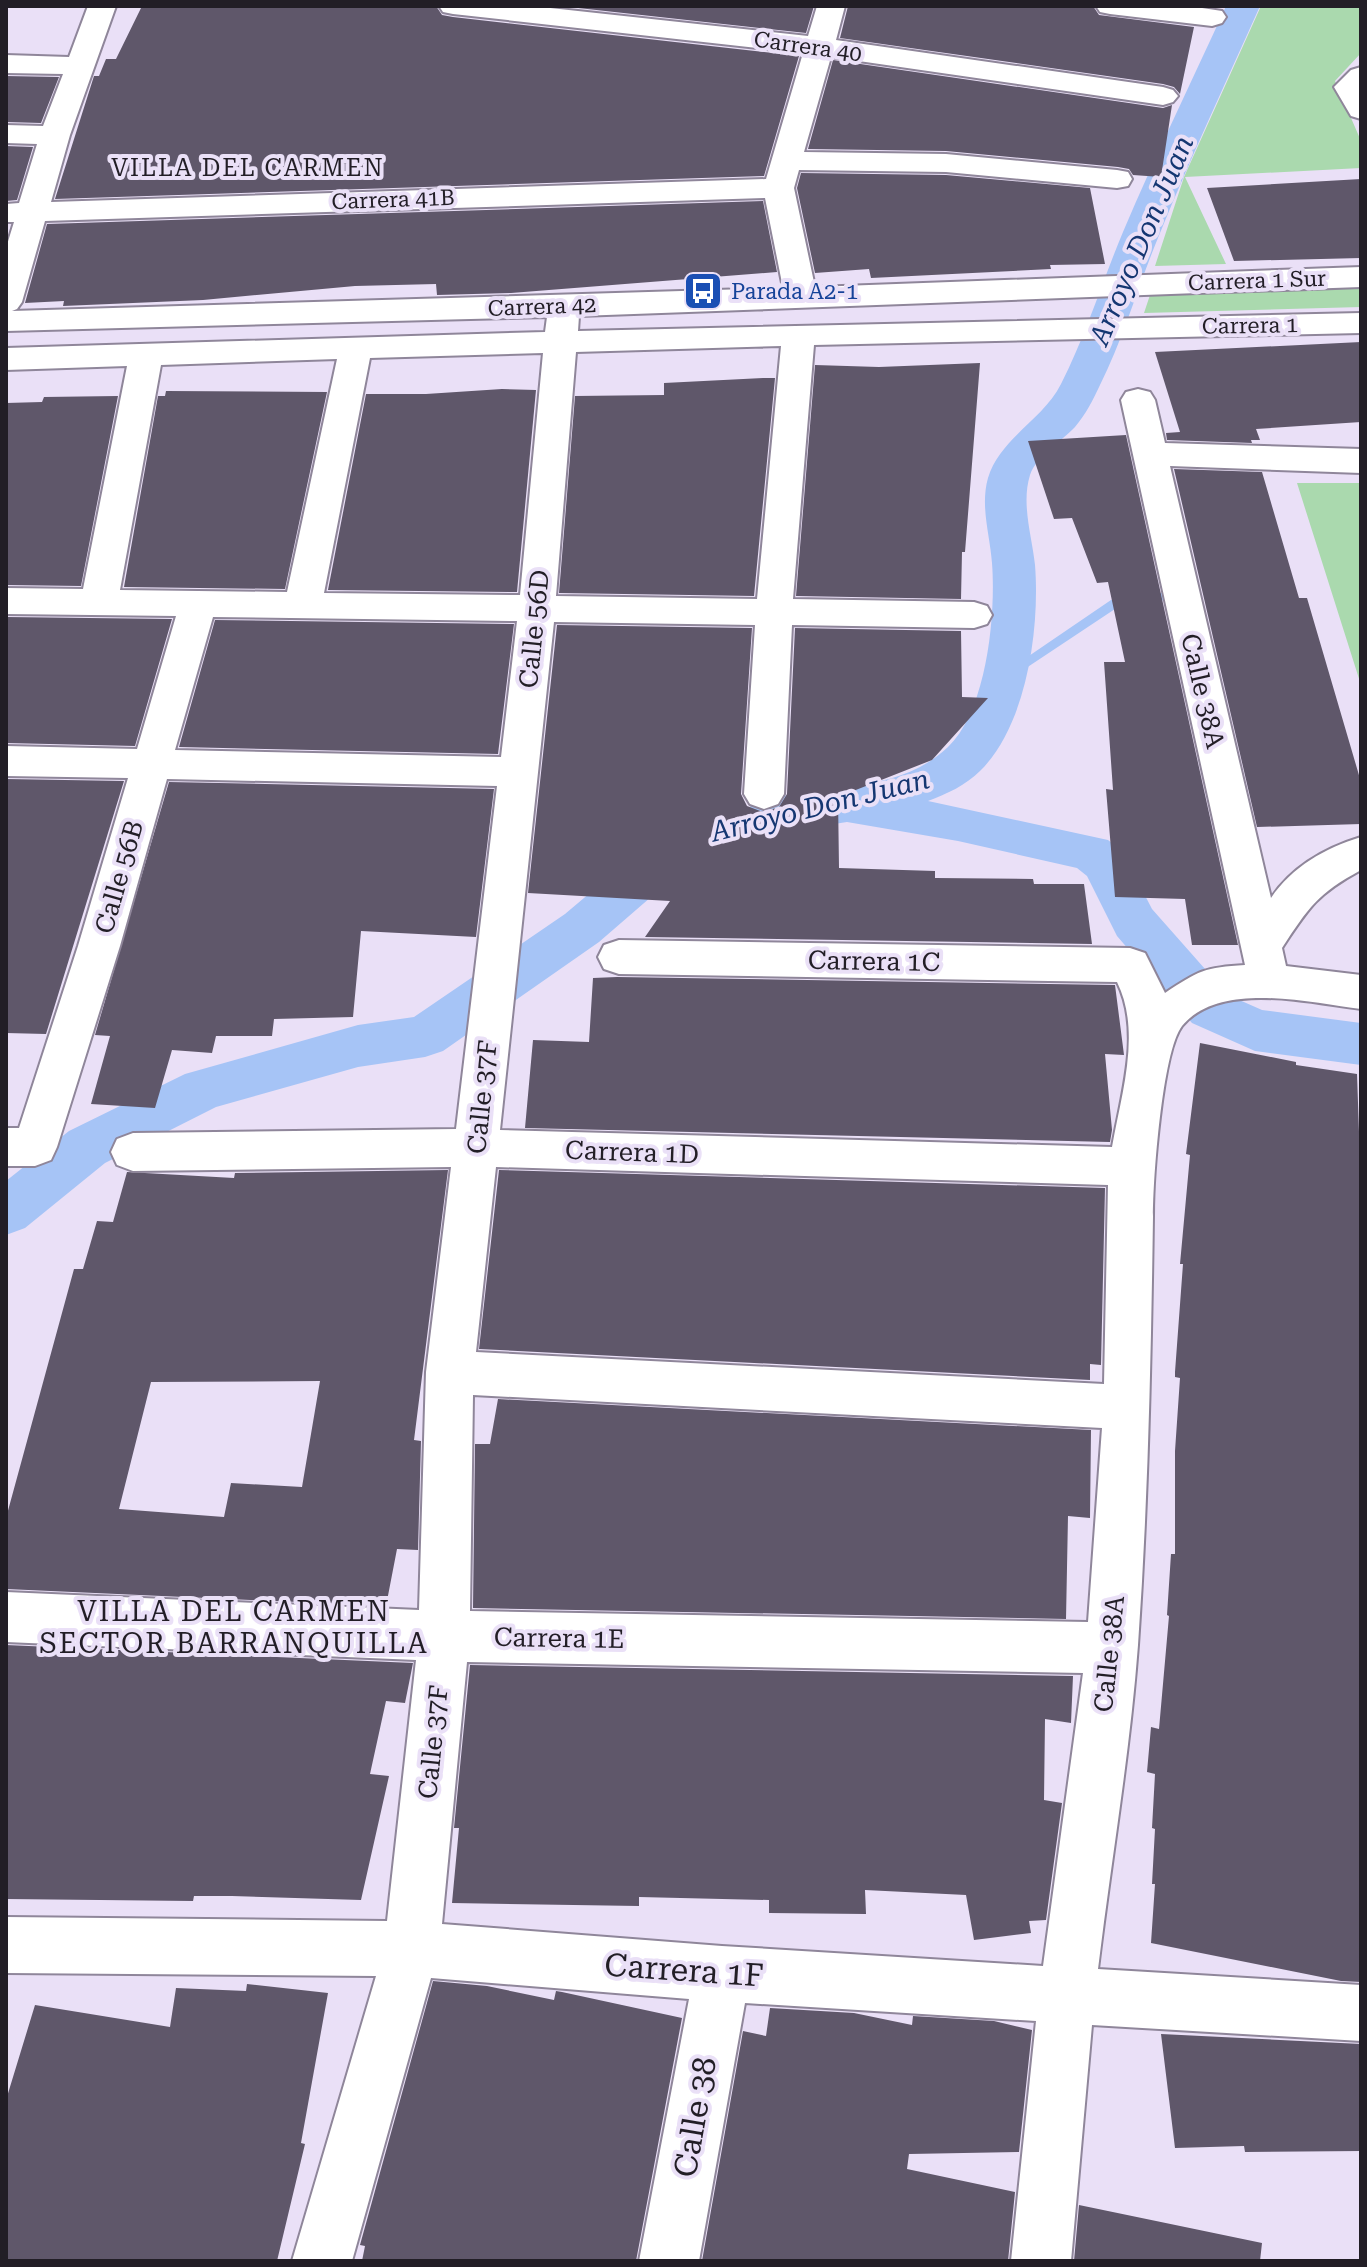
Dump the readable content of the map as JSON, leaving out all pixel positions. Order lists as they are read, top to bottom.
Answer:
{
  "streets": {
    "street": [
      "Carrera 40",
      "Carrera 41B",
      "Carrera 1 Sur",
      "Carrera 42",
      "Carrera 1",
      "Calle 56D",
      "Calle 38A",
      "Calle 56B",
      "Carrera 1C",
      "Calle 37F",
      "Carrera 1D",
      "Carrera 1E",
      "Carrera 1F",
      "Calle 38"
    ]
  },
  "crossings": [
    ["Carrera 1 Sur", "Carrera 42"],
    ["Carrera 42", "Carrera 1"],
    ["Carrera 42", "Calle 56D"],
    ["Calle 56D", "Calle 37F"],
    ["Calle 38A", "Carrera 1C"],
    ["Calle 38A", "Carrera 1D"],
    ["Calle 38A", "Carrera 1E"],
    ["Calle 38A", "Carrera 1F"],
    ["Calle 37F", "Carrera 1D"],
    ["Calle 37F", "Carrera 1E"],
    ["Calle 37F", "Carrera 1F"],
    ["Carrera 1F", "Calle 38"]
  ],
  "districts": ["VILLA DEL CARMEN", "VILLA DEL CARMEN SECTOR BARRANQUILLA"],
  "water": ["Arroyo Don Juan"],
  "places": {
    "bus stop": ["Parada A2-1"]
  }
}
